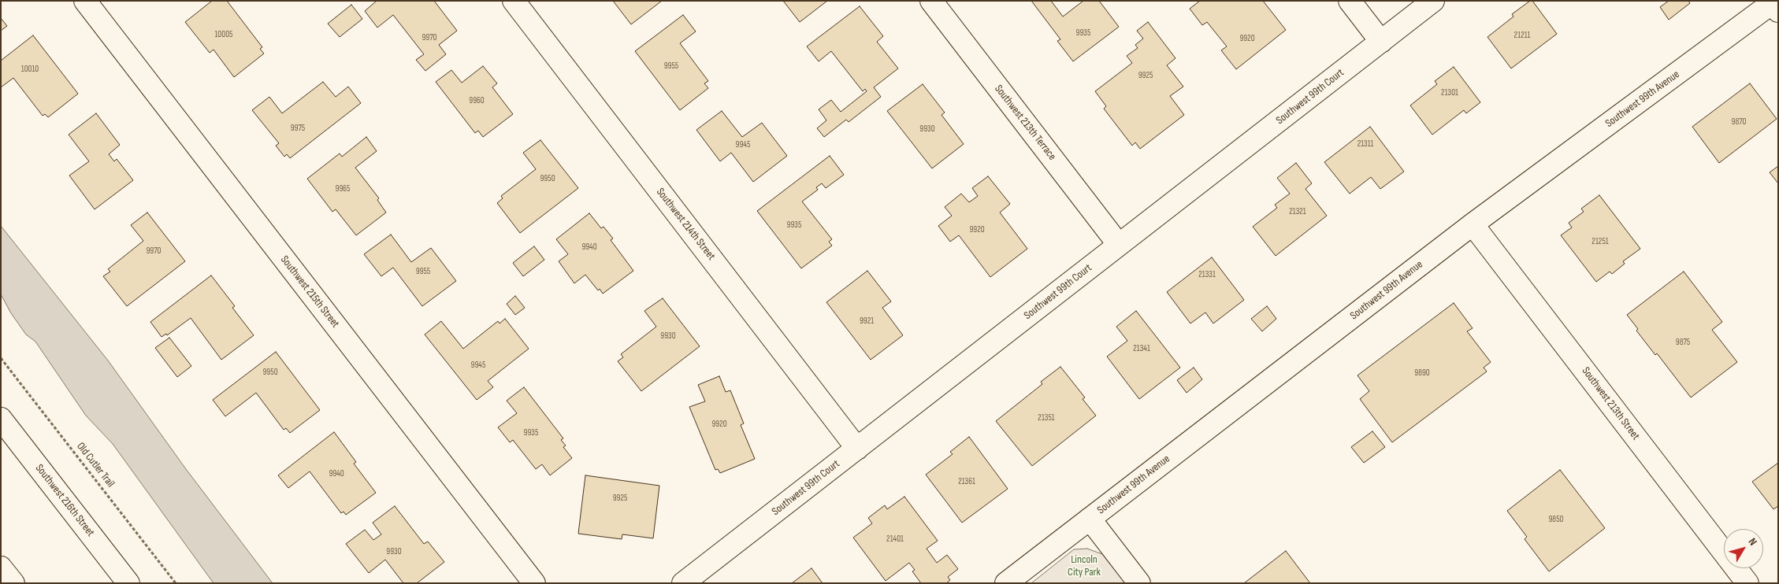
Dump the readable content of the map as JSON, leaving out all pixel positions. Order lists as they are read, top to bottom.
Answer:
{
  "streets": {
    "street": [
      "Southwest 99th Court",
      "Southwest 99th Avenue",
      "Southwest 213th Terrace",
      "Southwest 214th Street",
      "Southwest 215th Street",
      "Southwest 213th Street",
      "Southwest 216th Street"
    ],
    "path": ["Old Cutler Trail"]
  },
  "crossings": [
    ["Southwest 99th Court", "Southwest 213th Terrace"],
    ["Southwest 99th Court", "Southwest 214th Street"],
    ["Southwest 99th Avenue", "Southwest 213th Street"]
  ],
  "parks": ["Lincoln City Park"],
  "house_numbers": [
    "9935",
    "10005",
    "21211",
    "9970",
    "9920",
    "9955",
    "10010",
    "9925",
    "21301",
    "9960",
    "9870",
    "9975",
    "9930",
    "21311",
    "9945",
    "9950",
    "9965",
    "21321",
    "9935",
    "9920",
    "21251",
    "9940",
    "9970",
    "9955",
    "21331",
    "9921",
    "9930",
    "9875",
    "21341",
    "9945",
    "9950",
    "9890",
    "21351",
    "9920",
    "9935",
    "9940",
    "21361",
    "9925",
    "9850",
    "21401",
    "9930"
  ],
  "north": "top right"
}
